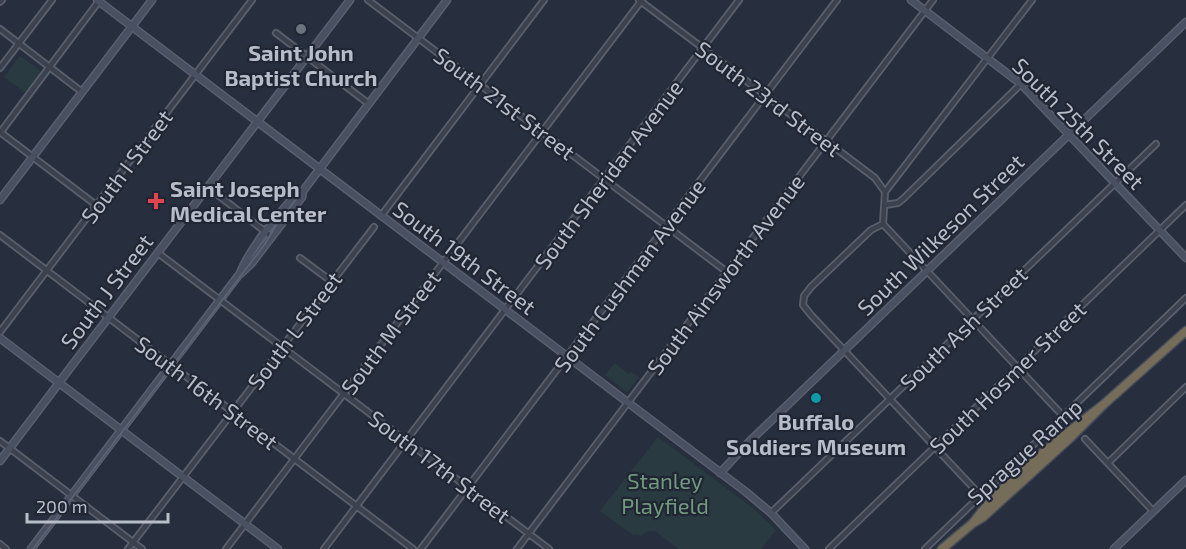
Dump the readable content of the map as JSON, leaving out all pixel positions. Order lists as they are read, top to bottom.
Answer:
{
  "streets": {
    "highway": ["Sprague Ramp"],
    "street": [
      "South 23rd Street",
      "South 21st Street",
      "South 25th Street",
      "South I Street",
      "South Sheridan Avenue",
      "South Wilkeson Street",
      "South 19th Street",
      "South Ainsworth Avenue",
      "South Cushman Avenue",
      "South J Street",
      "South Ash Street",
      "South L Street",
      "South M Street",
      "South Hosmer Street",
      "South 16th Street",
      "South 17th Street"
    ]
  },
  "crossings": [
    ["South 23rd Street", "South Sheridan Avenue"],
    ["South 23rd Street", "South Ainsworth Avenue"],
    ["South 23rd Street", "South Cushman Avenue"],
    ["South 23rd Street", "South M Street"],
    ["South 21st Street", "South Sheridan Avenue"],
    ["South 21st Street", "South Ainsworth Avenue"],
    ["South 21st Street", "South Cushman Avenue"],
    ["South 21st Street", "South M Street"],
    ["South 25th Street", "South Wilkeson Street"],
    ["South 25th Street", "South Ainsworth Avenue"],
    ["South 25th Street", "South Ash Street"],
    ["South 25th Street", "South Hosmer Street"],
    ["South I Street", "South 19th Street"],
    ["South I Street", "South 16th Street"],
    ["South Sheridan Avenue", "South 19th Street"],
    ["South Sheridan Avenue", "South 16th Street"],
    ["South Sheridan Avenue", "South 17th Street"],
    ["South Wilkeson Street", "South 19th Street"],
    ["South 19th Street", "South Ainsworth Avenue"],
    ["South 19th Street", "South Cushman Avenue"],
    ["South 19th Street", "South Ash Street"],
    ["South 19th Street", "South M Street"],
    ["South Ainsworth Avenue", "South 17th Street"],
    ["South Cushman Avenue", "South 17th Street"],
    ["South J Street", "South 16th Street"],
    ["South J Street", "South 17th Street"],
    ["South L Street", "South 16th Street"],
    ["South L Street", "South 17th Street"],
    ["South M Street", "South 16th Street"],
    ["South M Street", "South 17th Street"]
  ],
  "parks": ["Stanley Playfield"],
  "places": {
    "other": ["Saint John Baptist Church", "Buffalo Soldiers Museum"],
    "health": ["Saint Joseph Medical Center"]
  },
  "scale_bar": "200 m"
}
